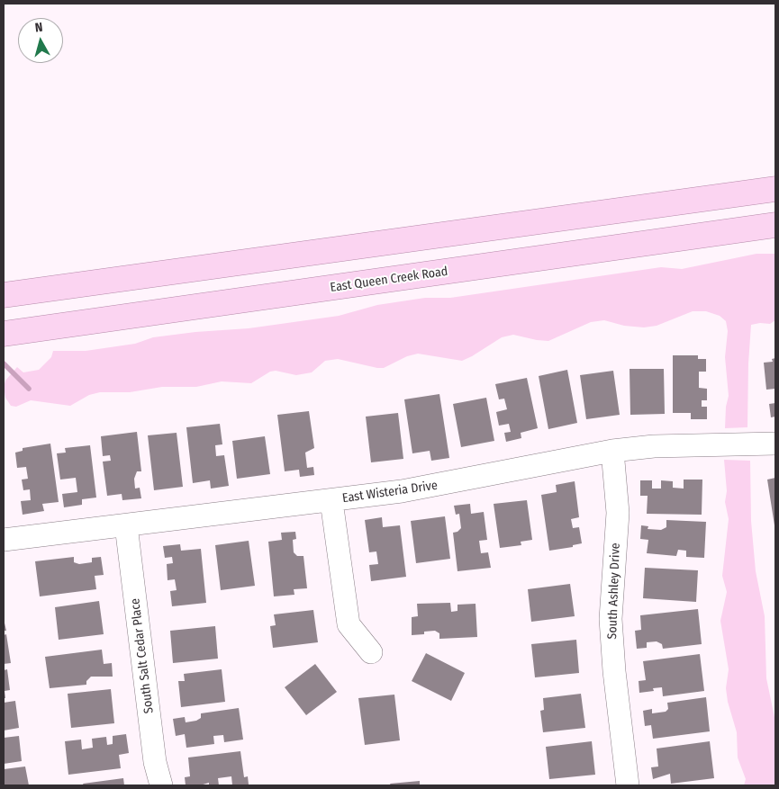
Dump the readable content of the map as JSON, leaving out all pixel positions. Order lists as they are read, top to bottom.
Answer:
{
  "streets": {
    "main road": ["East Queen Creek Road"],
    "street": ["East Wisteria Drive", "South Ashley Drive", "South Salt Cedar Place"]
  },
  "crossings": [
    ["East Wisteria Drive", "South Ashley Drive"],
    ["East Wisteria Drive", "South Salt Cedar Place"]
  ],
  "north": "top"
}
